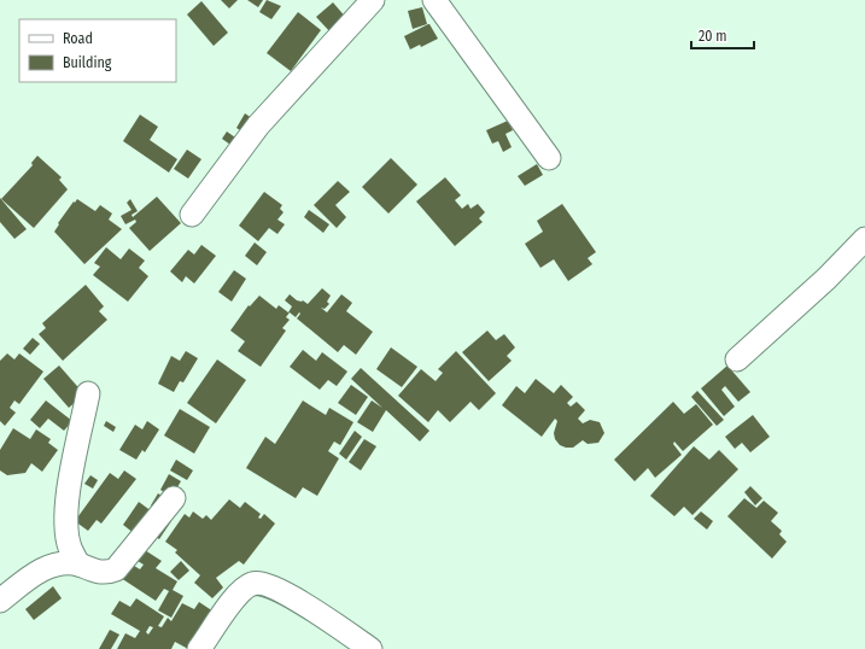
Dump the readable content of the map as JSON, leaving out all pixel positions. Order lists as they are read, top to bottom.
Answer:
{
  "legend": ["Road", "Building"],
  "scale_bar": "20 m"
}
